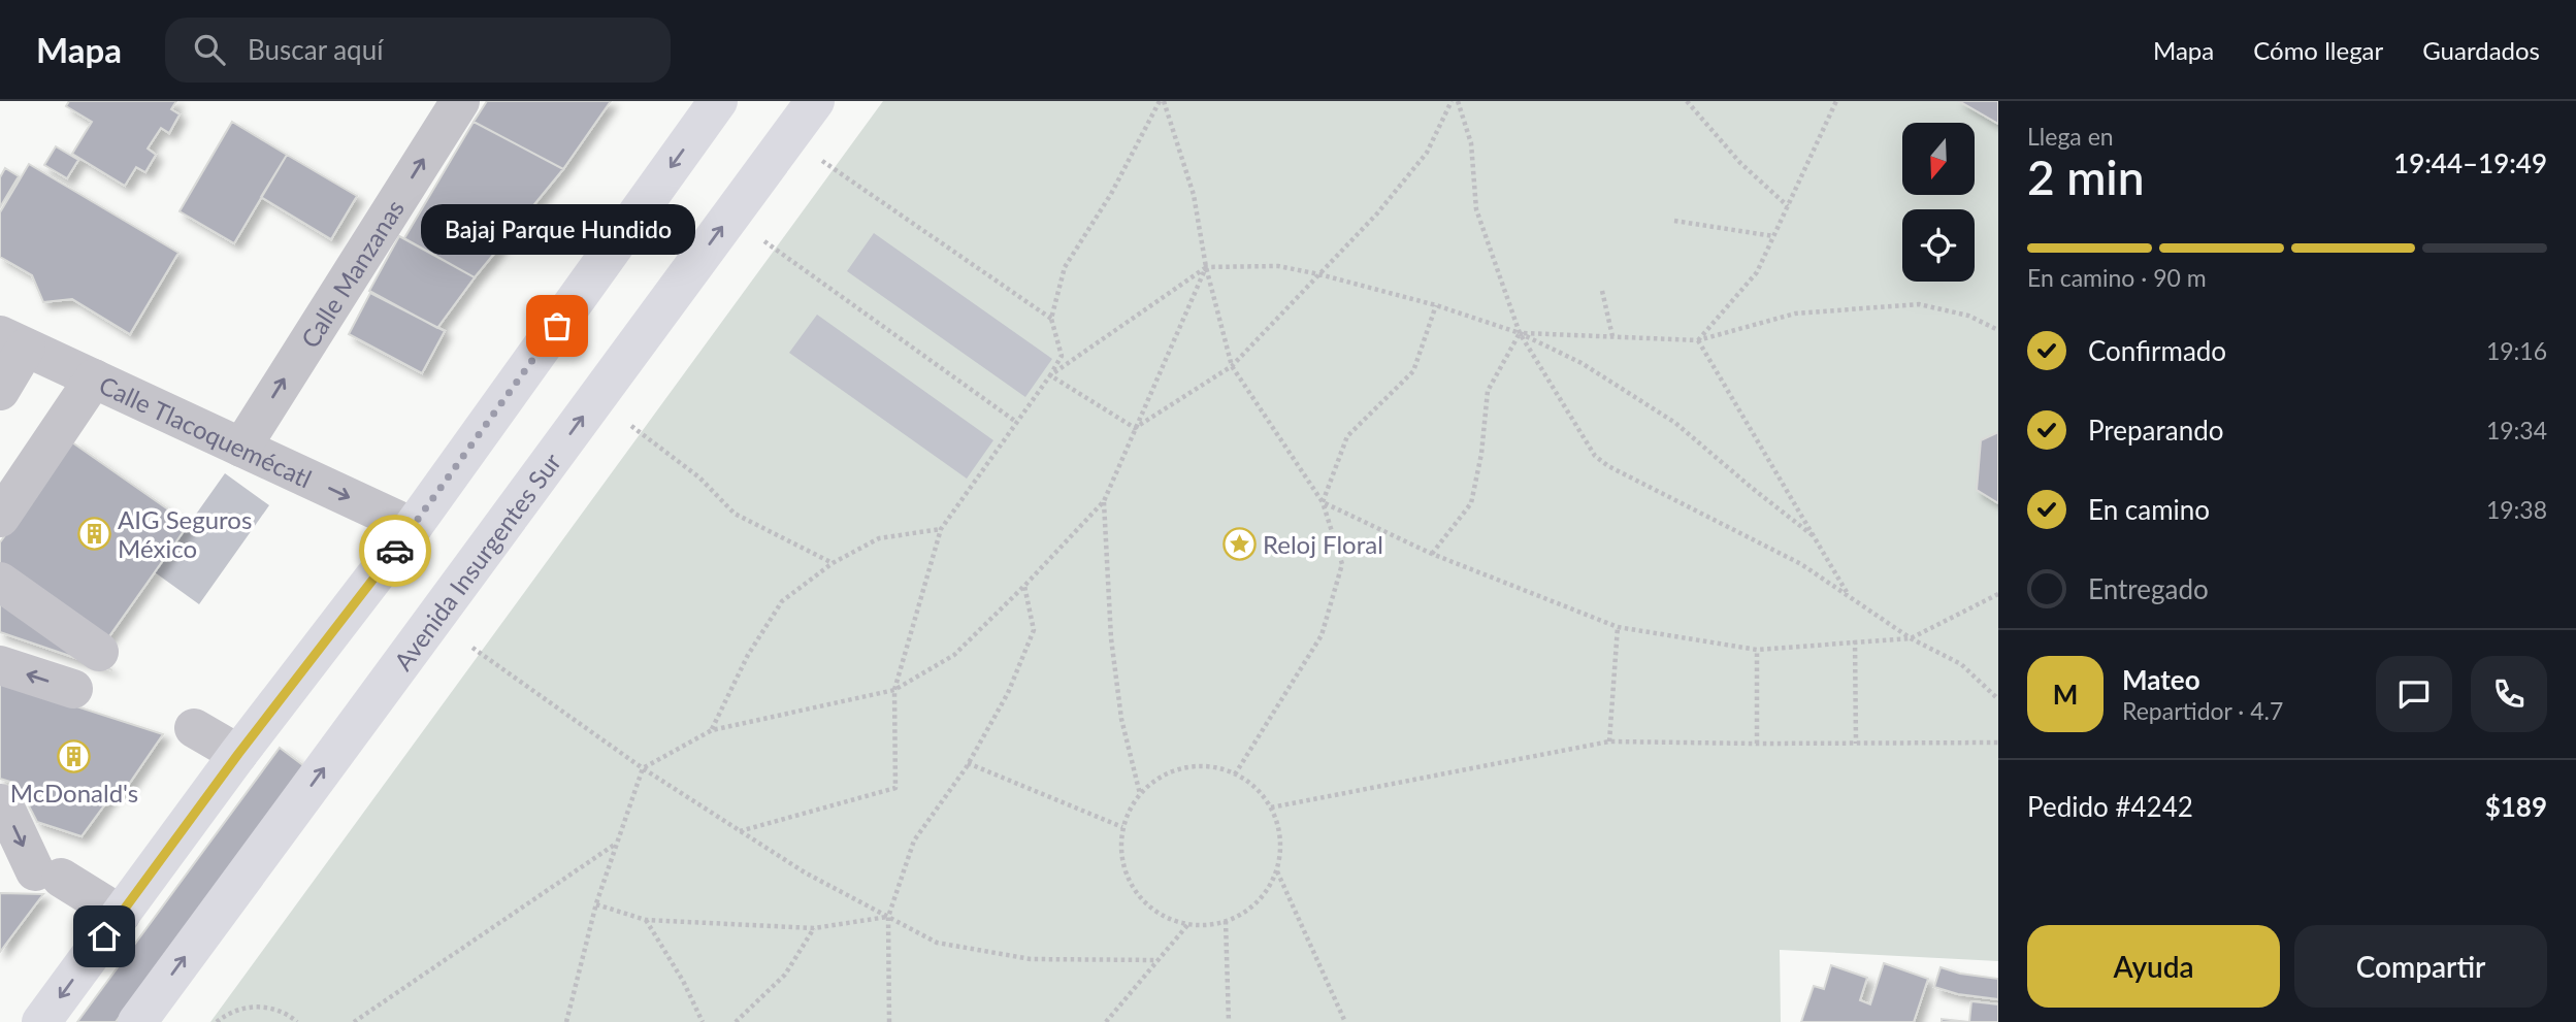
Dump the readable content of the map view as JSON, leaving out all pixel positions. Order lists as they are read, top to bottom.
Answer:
{
  "streets": {
    "main road": ["Avenida Insurgentes Sur"],
    "street": ["Calle Manzanas", "Calle Tlacoquemécatl"]
  },
  "crossings": [
    ["Calle Manzanas", "Calle Tlacoquemécatl"]
  ],
  "one_way": ["Calle Manzanas", "Calle Tlacoquemécatl"],
  "places": {
    "other": ["Bajaj Parque Hundido"],
    "building": ["AIG Seguros México", "McDonald's"],
    "place": ["Reloj Floral"]
  },
  "north": "bottom",
  "page": {
    "header": "Mapa",
    "search": "Buscar aquí",
    "nav": ["Mapa", "Cómo llegar", "Guardados"],
    "heading": ["2 min", "Llega en", "19:44–19:49"],
    "panel": [
      "Mateo",
      "Repartidor · 4.7",
      "Pedido #4242",
      "$189"
    ],
    "bubble": "Bajaj Parque Hundido",
    "bar": "En camino · 90 m",
    "list": [
      ["Confirmado", "19:16"],
      ["Preparando", "19:34"],
      ["En camino", "19:38"],
      "Entregado"
    ],
    "round": "M",
    "buttons": ["Ayuda", "Compartir"]
  }
}
